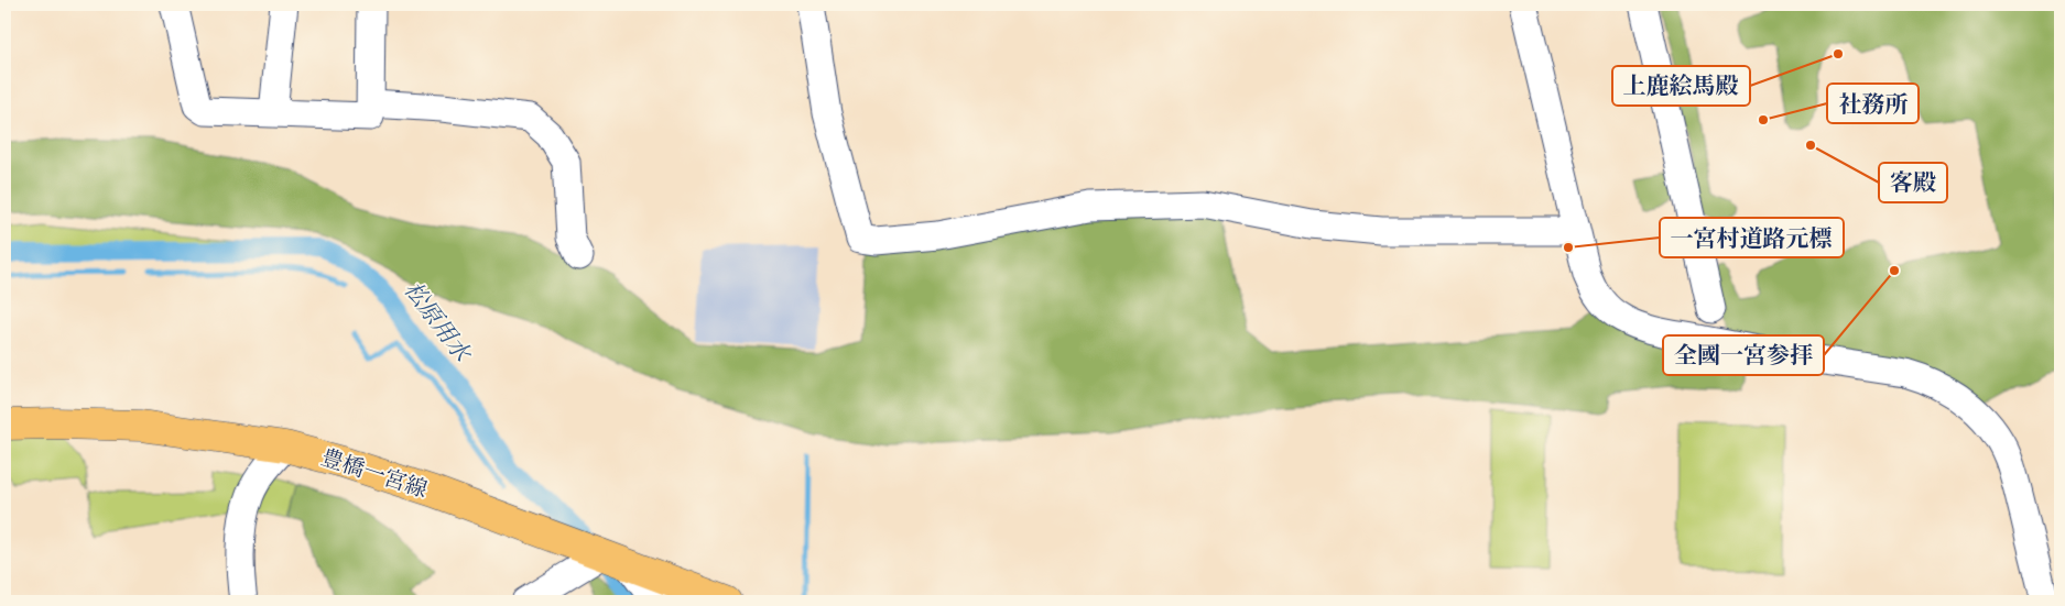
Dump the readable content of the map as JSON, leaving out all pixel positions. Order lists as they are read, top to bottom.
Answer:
{
  "streets": {
    "main road": ["豊橋一宮線"]
  },
  "water": ["松原用水"],
  "places": [
    "上鹿絵馬殿",
    "社務所",
    "客殿",
    "一宮村道路元標",
    "全國一宮参拝"
  ]
}
